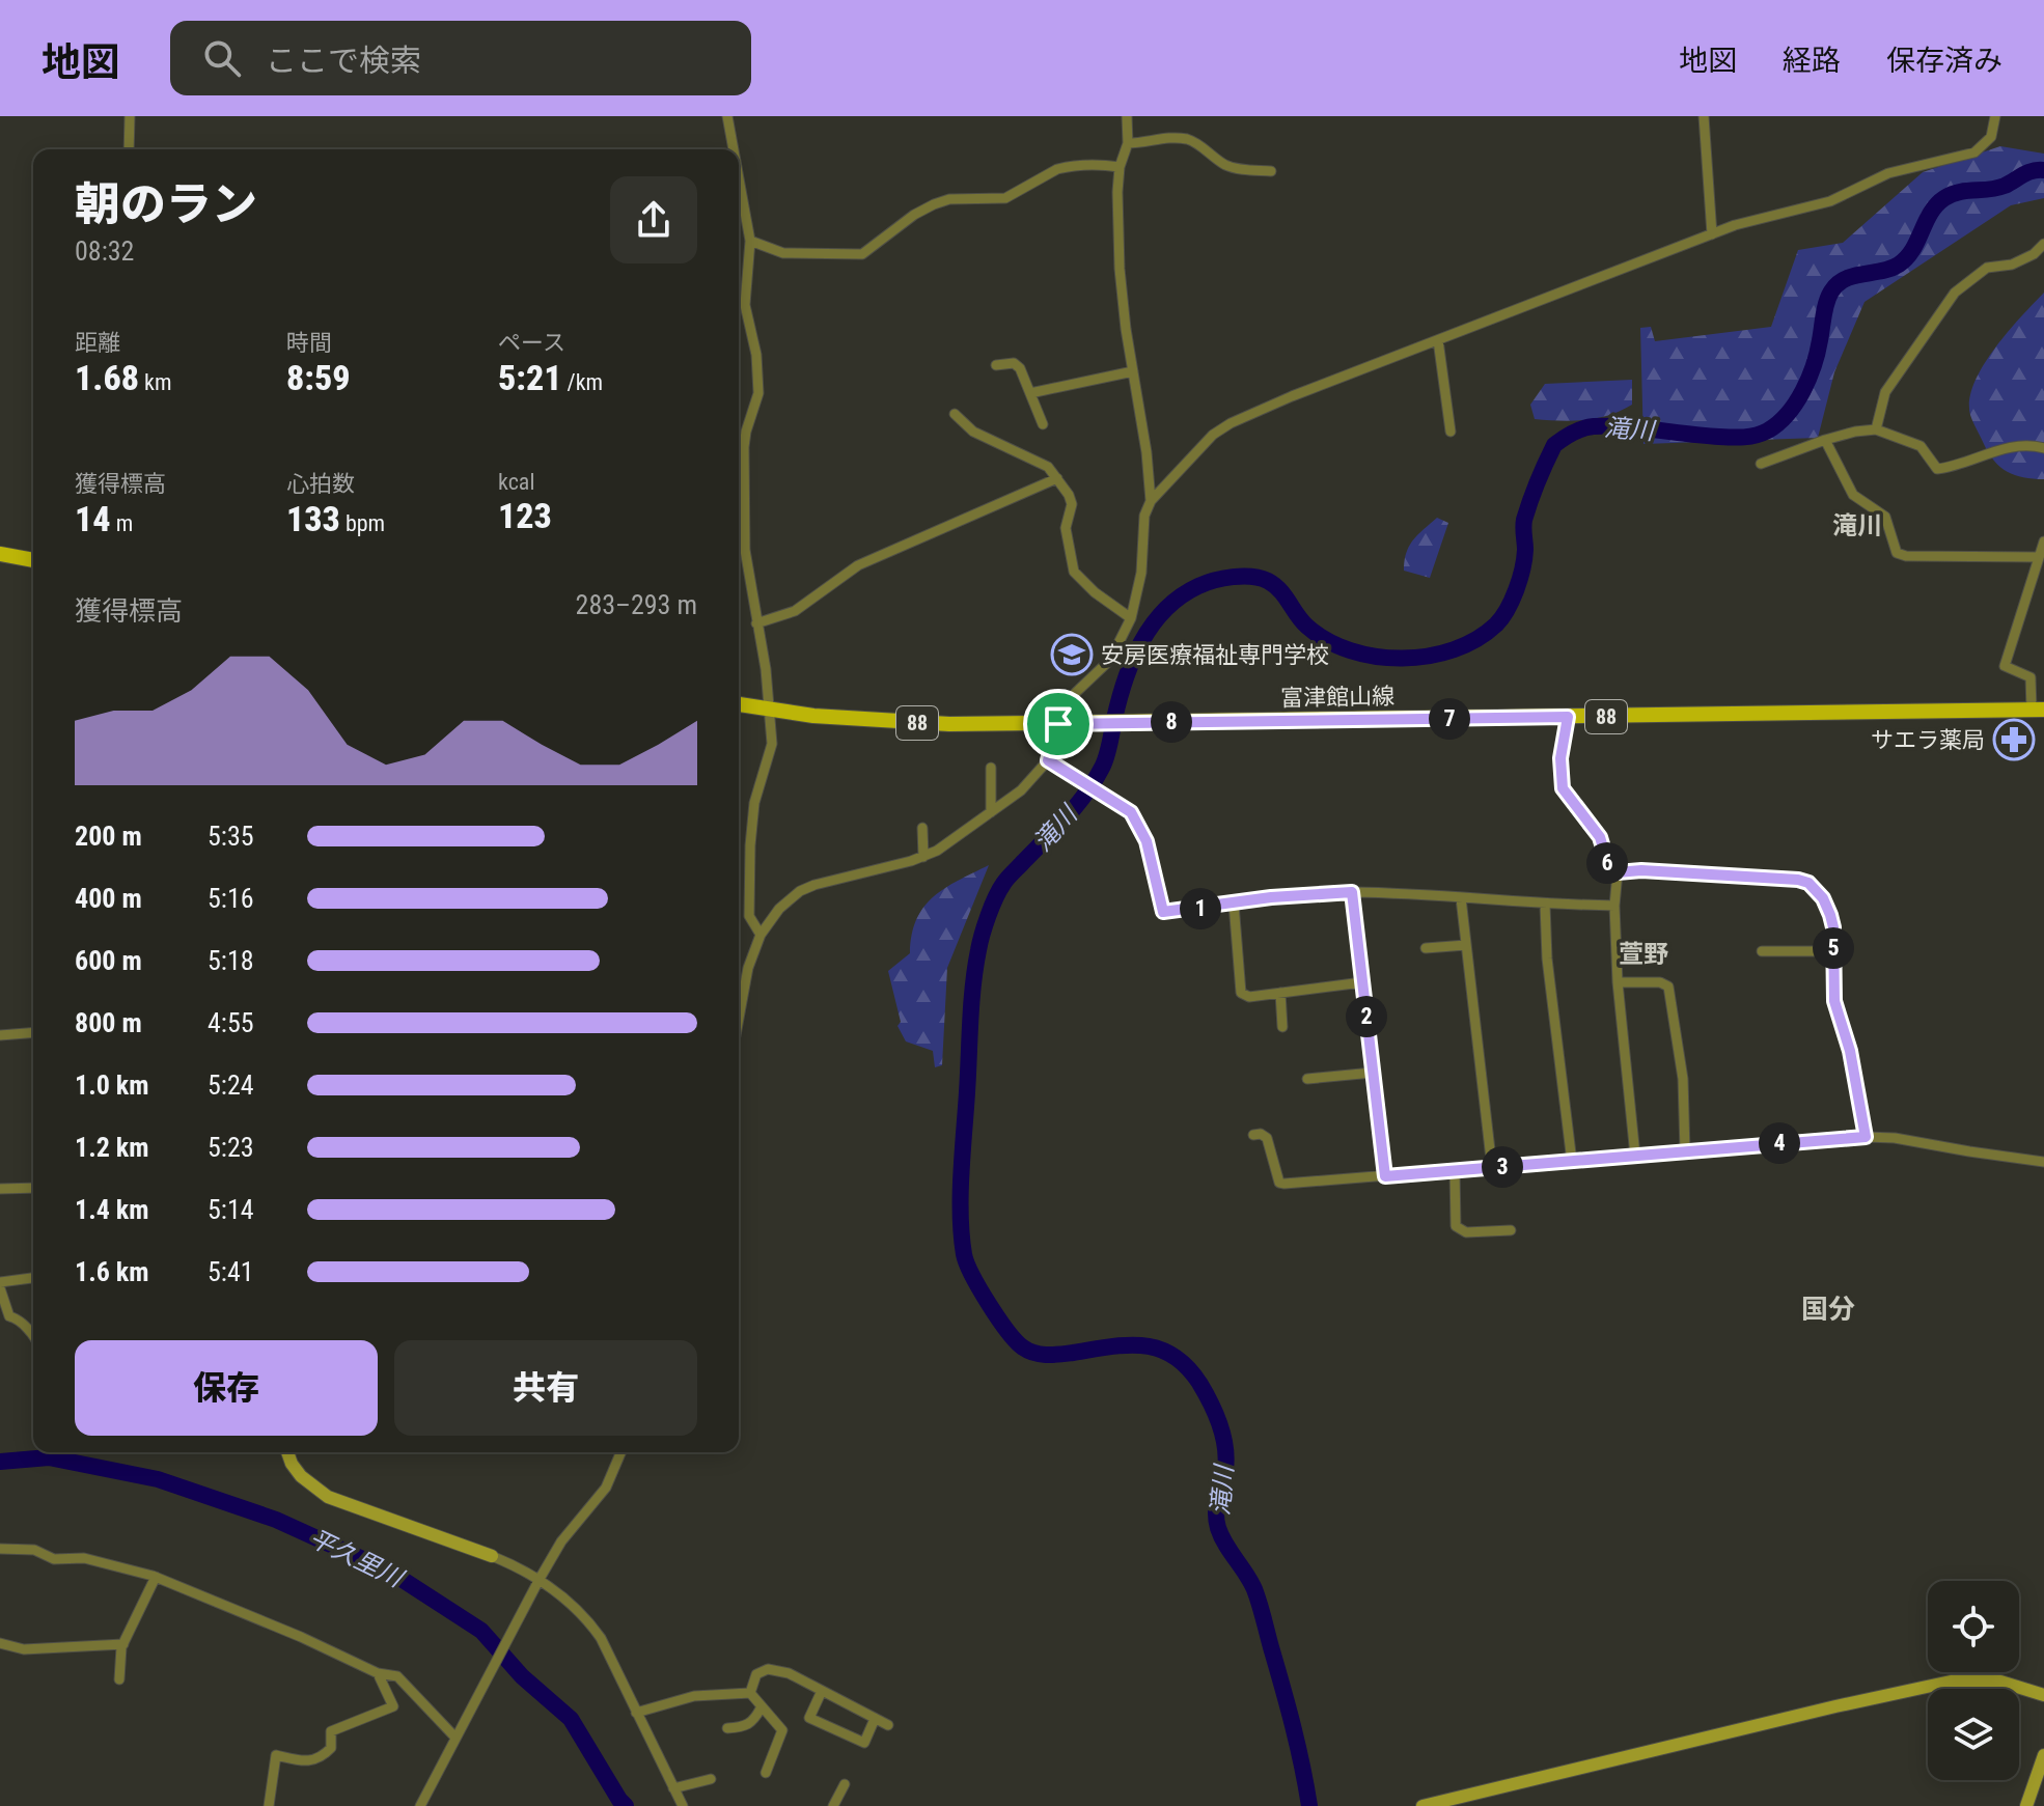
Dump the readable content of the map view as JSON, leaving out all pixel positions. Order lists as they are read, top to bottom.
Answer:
{
  "streets": {
    "main road": ["富津館山線", "88"]
  },
  "districts": ["滝川", "萱野", "国分"],
  "water": ["滝川", "平久里川"],
  "places": {
    "school or university": ["安房医療福祉専門学校"],
    "pharmacy": ["サエラ薬局"]
  },
  "page": {
    "header": "地図",
    "search": "ここで検索",
    "nav": ["地図", "経路", "保存済み"],
    "heading": ["朝のラン", "08:32"],
    "stats": [
      ["距離", "1.68 km"],
      ["時間", "8:59"],
      ["ペース", "5:21 /km"],
      ["獲得標高", "14 m"],
      ["心拍数", "133 bpm"],
      ["kcal", "123"]
    ],
    "chart": ["獲得標高", "283–293 m"],
    "pins": [
      "7",
      "8",
      "6",
      "1",
      "5",
      "2",
      "4",
      "3"
    ],
    "list": [
      {
        "name": "200 m",
        "note": "5:35"
      },
      {
        "name": "400 m",
        "note": "5:16"
      },
      {
        "name": "600 m",
        "note": "5:18"
      },
      {
        "name": "800 m",
        "note": "4:55"
      },
      {
        "name": "1.0 km",
        "note": "5:24"
      },
      {
        "name": "1.2 km",
        "note": "5:23"
      },
      {
        "name": "1.4 km",
        "note": "5:14"
      },
      {
        "name": "1.6 km",
        "note": "5:41"
      }
    ],
    "buttons": ["保存", "共有"]
  }
}
